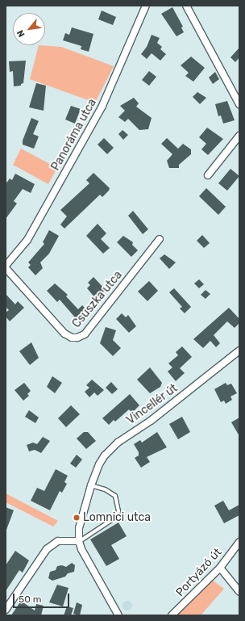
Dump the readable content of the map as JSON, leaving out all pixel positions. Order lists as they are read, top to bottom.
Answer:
{
  "streets": {
    "street": [
      "Panoráma utca",
      "Csuszka utca",
      "Vincellér út",
      "Portyázó út"
    ]
  },
  "places": ["Lomnici utca"],
  "scale_bar": "50 m",
  "north": "bottom left"
}
